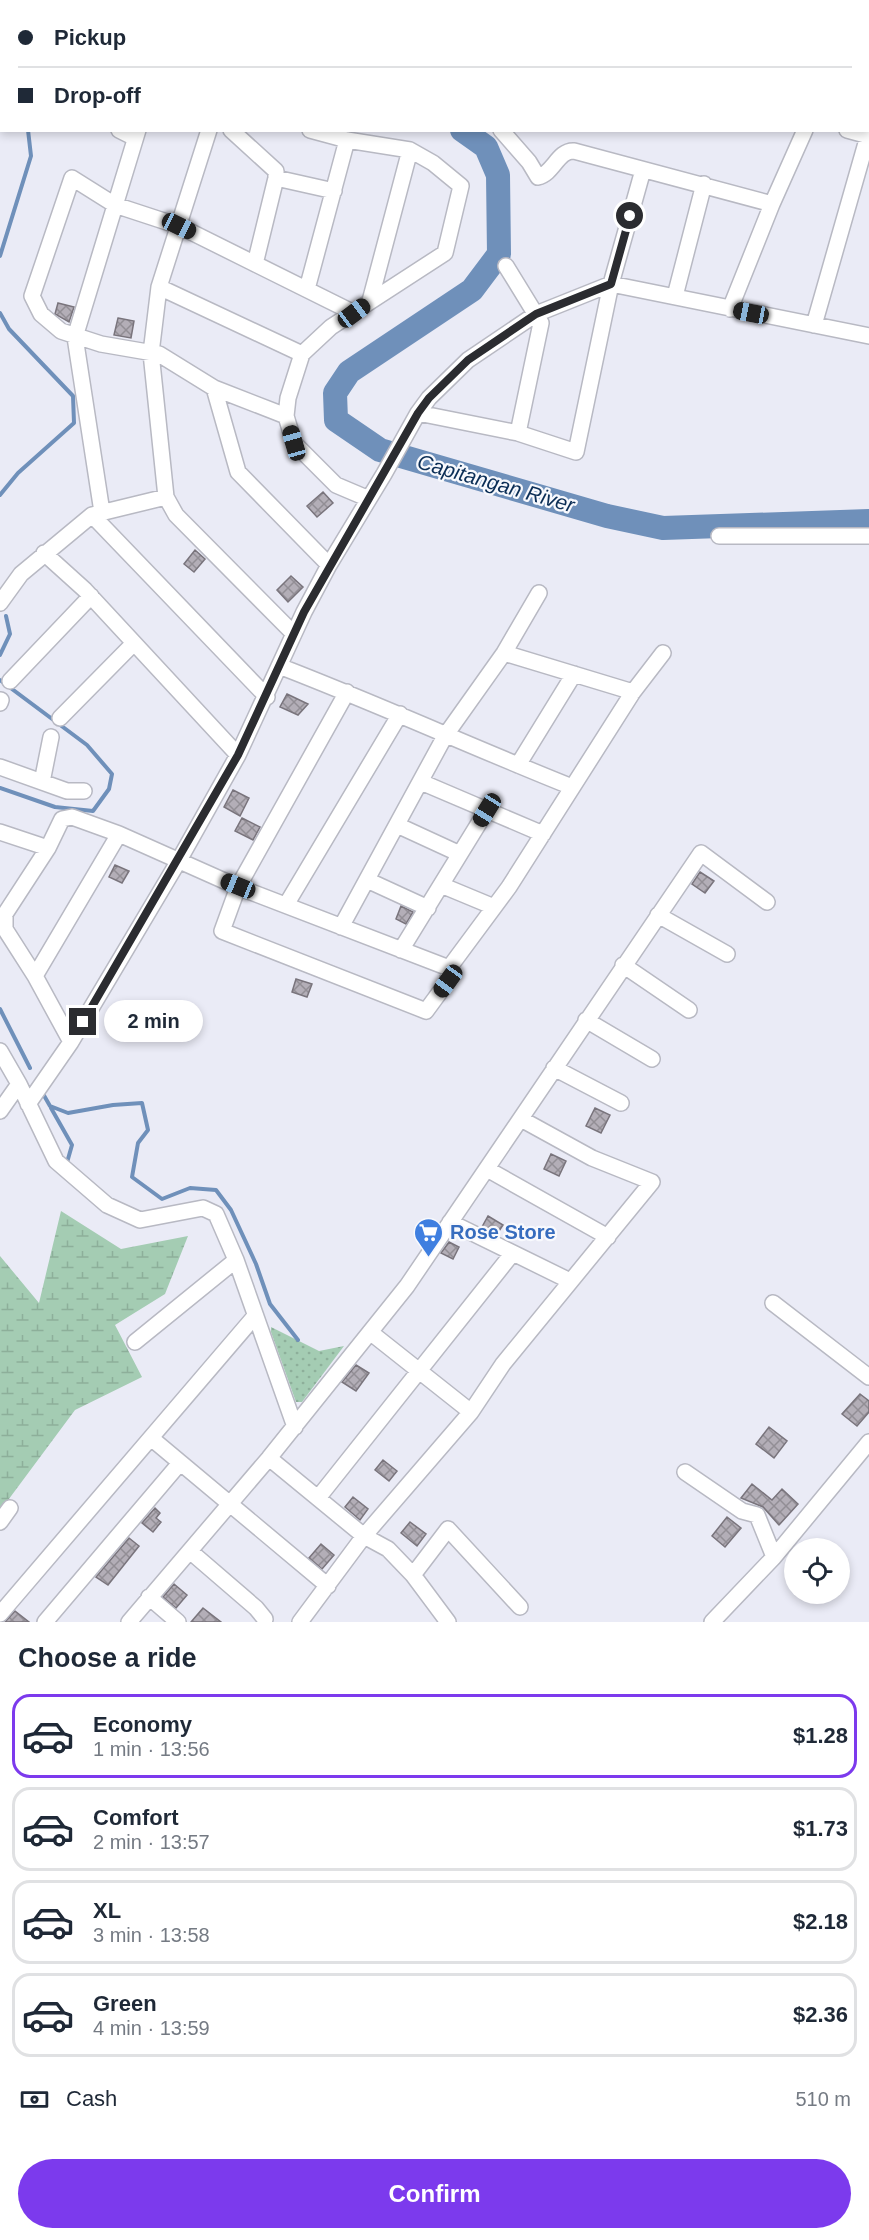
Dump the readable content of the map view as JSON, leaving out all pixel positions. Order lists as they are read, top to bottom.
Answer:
{
  "water": ["Capitangan River"],
  "places": {
    "supermarket": ["Rose Store"]
  },
  "page": {
    "banner": ["Pickup", "Drop-off"],
    "bubble": "2 min",
    "heading": "Choose a ride",
    "list": [
      {
        "name": "Economy",
        "note": "1 min · 13:56",
        "value": "$1.28"
      },
      {
        "name": "Comfort",
        "note": "2 min · 13:57",
        "value": "$1.73"
      },
      {
        "name": "XL",
        "note": "3 min · 13:58",
        "value": "$2.18"
      },
      {
        "name": "Green",
        "note": "4 min · 13:59",
        "value": "$2.36"
      }
    ],
    "pay": ["Cash", "510 m"],
    "buttons": "Confirm"
  }
}
